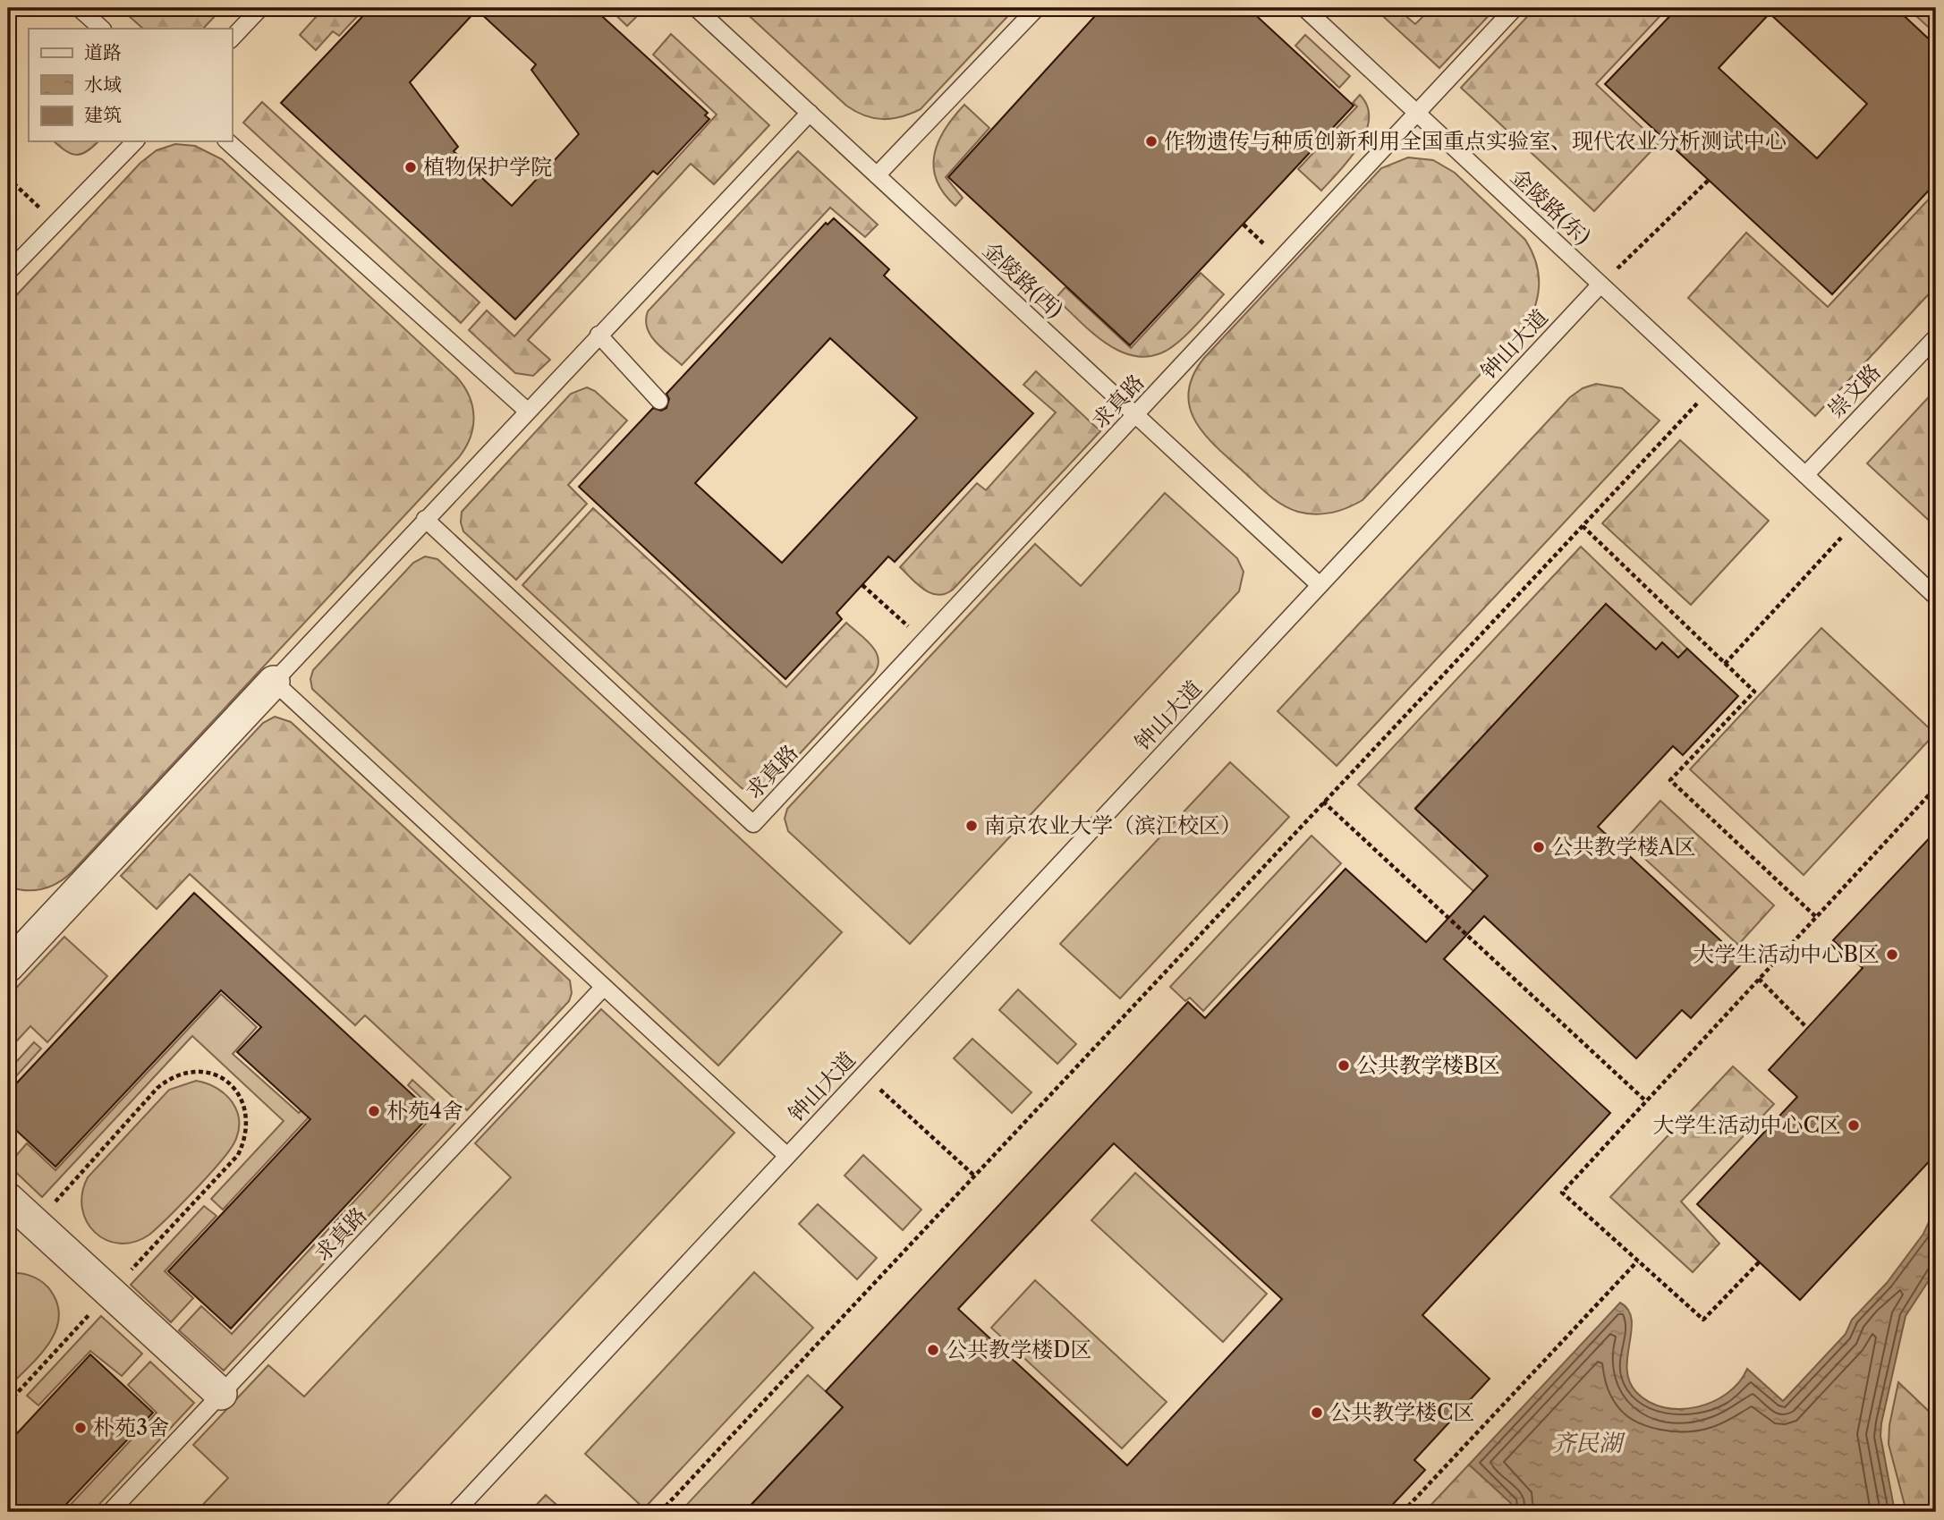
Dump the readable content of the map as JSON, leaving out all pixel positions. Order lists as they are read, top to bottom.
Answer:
{
  "streets": {
    "lane": [
      "金陵路(东)",
      "金陵路(西)",
      "钟山大道",
      "崇文路",
      "求真路"
    ]
  },
  "crossings": [
    ["金陵路(东)", "钟山大道"],
    ["金陵路(东)", "求真路"],
    ["金陵路(西)", "钟山大道"],
    ["金陵路(西)", "求真路"]
  ],
  "water": ["齐民湖"],
  "places": [
    "作物遗传与种质创新利用全国重点实验室、现代农业分析测试中心",
    "植物保护学院",
    "南京农业大学（滨江校区）",
    "公共教学楼A区",
    "大学生活动中心B区",
    "公共教学楼B区",
    "朴苑4舍",
    "大学生活动中心C区",
    "公共教学楼D区",
    "公共教学楼C区",
    "朴苑3舍"
  ],
  "legend": ["道路", "水域", "建筑"]
}
